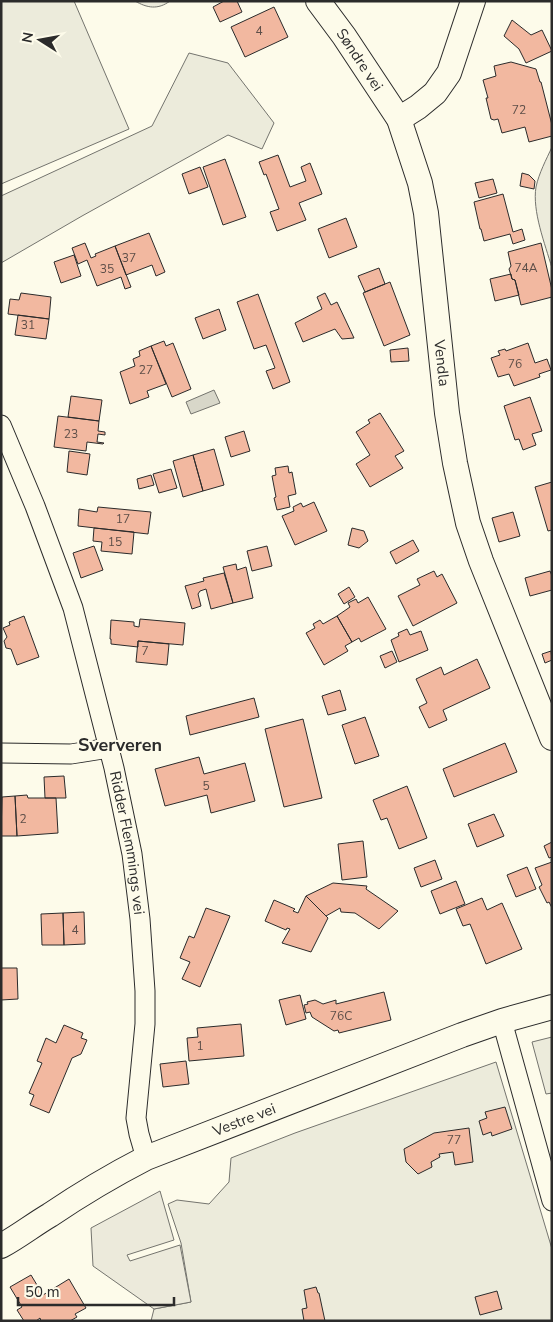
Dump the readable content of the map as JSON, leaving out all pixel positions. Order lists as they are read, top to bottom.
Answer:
{
  "streets": {
    "street": [
      "Søndre vei",
      "Vendla",
      "Ridder Flemmings vei",
      "Vestre vei"
    ]
  },
  "crossings": [
    ["Søndre vei", "Vendla"],
    ["Ridder Flemmings vei", "Vestre vei"]
  ],
  "districts": ["Sververen"],
  "house_numbers": [
    "4",
    "72",
    "37",
    "74A",
    "35",
    "31",
    "76",
    "27",
    "23",
    "17",
    "15",
    "7",
    "5",
    "2",
    "4",
    "76C",
    "1",
    "77"
  ],
  "scale_bar": "50 m",
  "north": "left"
}
